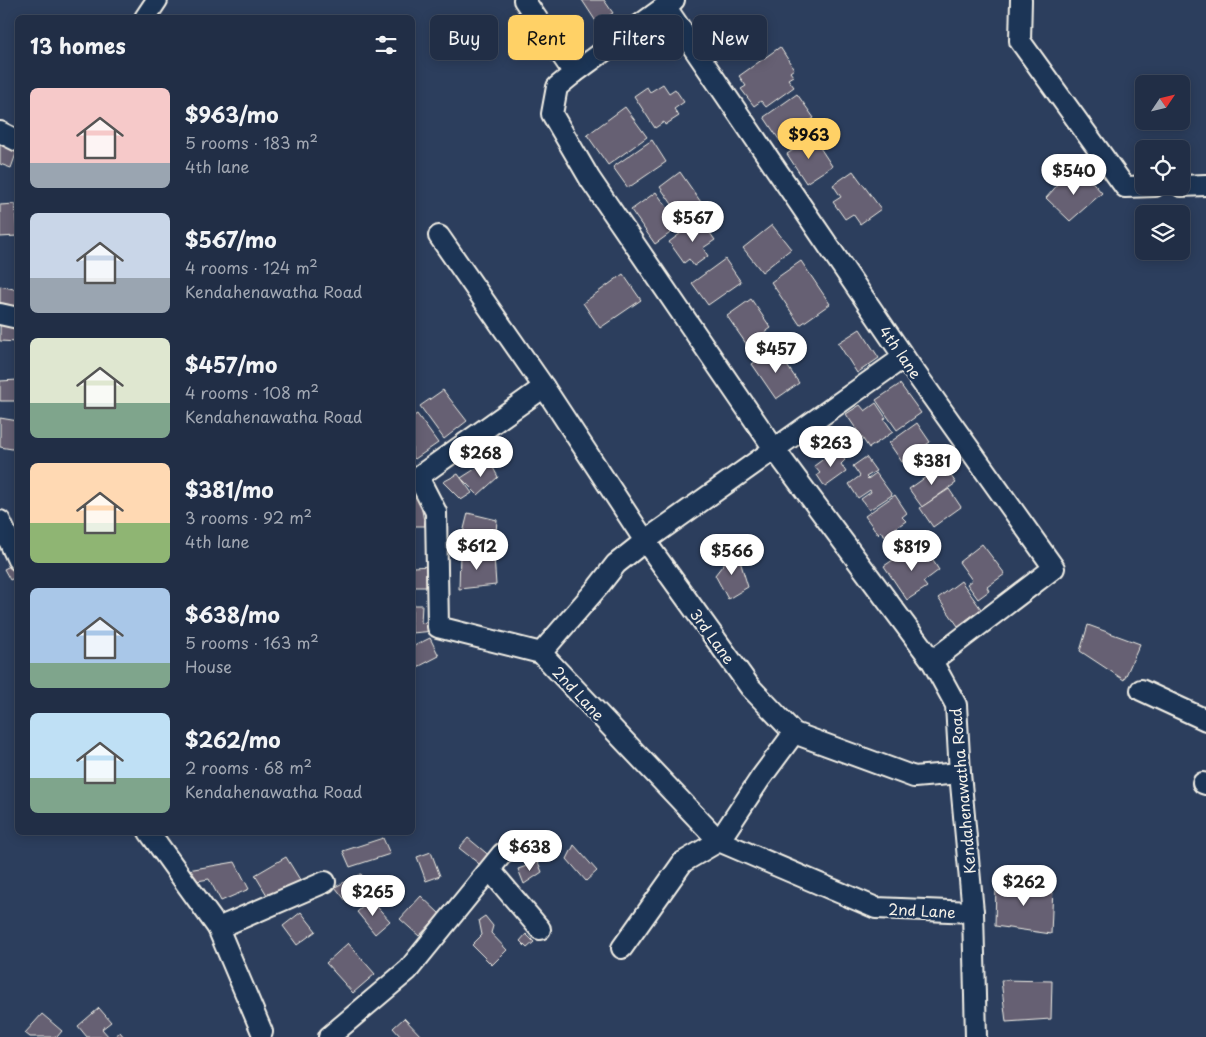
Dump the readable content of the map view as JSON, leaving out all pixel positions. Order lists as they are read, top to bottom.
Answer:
{
  "streets": {
    "street": [
      "4th lane",
      "3rd Lane",
      "2nd Lane",
      "Kendahenawatha Road"
    ]
  },
  "crossings": [
    ["4th lane", "Kendahenawatha Road"],
    ["3rd Lane", "2nd Lane"],
    ["3rd Lane", "Kendahenawatha Road"],
    ["2nd Lane", "Kendahenawatha Road"]
  ],
  "north": "top right",
  "page": {
    "chip": [
      "Buy",
      "Rent",
      "Filters",
      "New"
    ],
    "heading": "13 homes",
    "list": [
      {
        "name": "$963/mo",
        "note": "5 rooms · 183 m² · 4th lane"
      },
      {
        "name": "$567/mo",
        "note": "4 rooms · 124 m² · Kendahenawatha Road"
      },
      {
        "name": "$457/mo",
        "note": "4 rooms · 108 m² · Kendahenawatha Road"
      },
      {
        "name": "$381/mo",
        "note": "3 rooms · 92 m² · 4th lane"
      },
      {
        "name": "$638/mo",
        "note": "5 rooms · 163 m² · House"
      },
      {
        "name": "$262/mo",
        "note": "2 rooms · 68 m² · Kendahenawatha Road"
      }
    ],
    "price": [
      "$963",
      "$540",
      "$567",
      "$457",
      "$263",
      "$268",
      "$381",
      "$612",
      "$819",
      "$566",
      "$638",
      "$262",
      "$265"
    ]
  }
}
